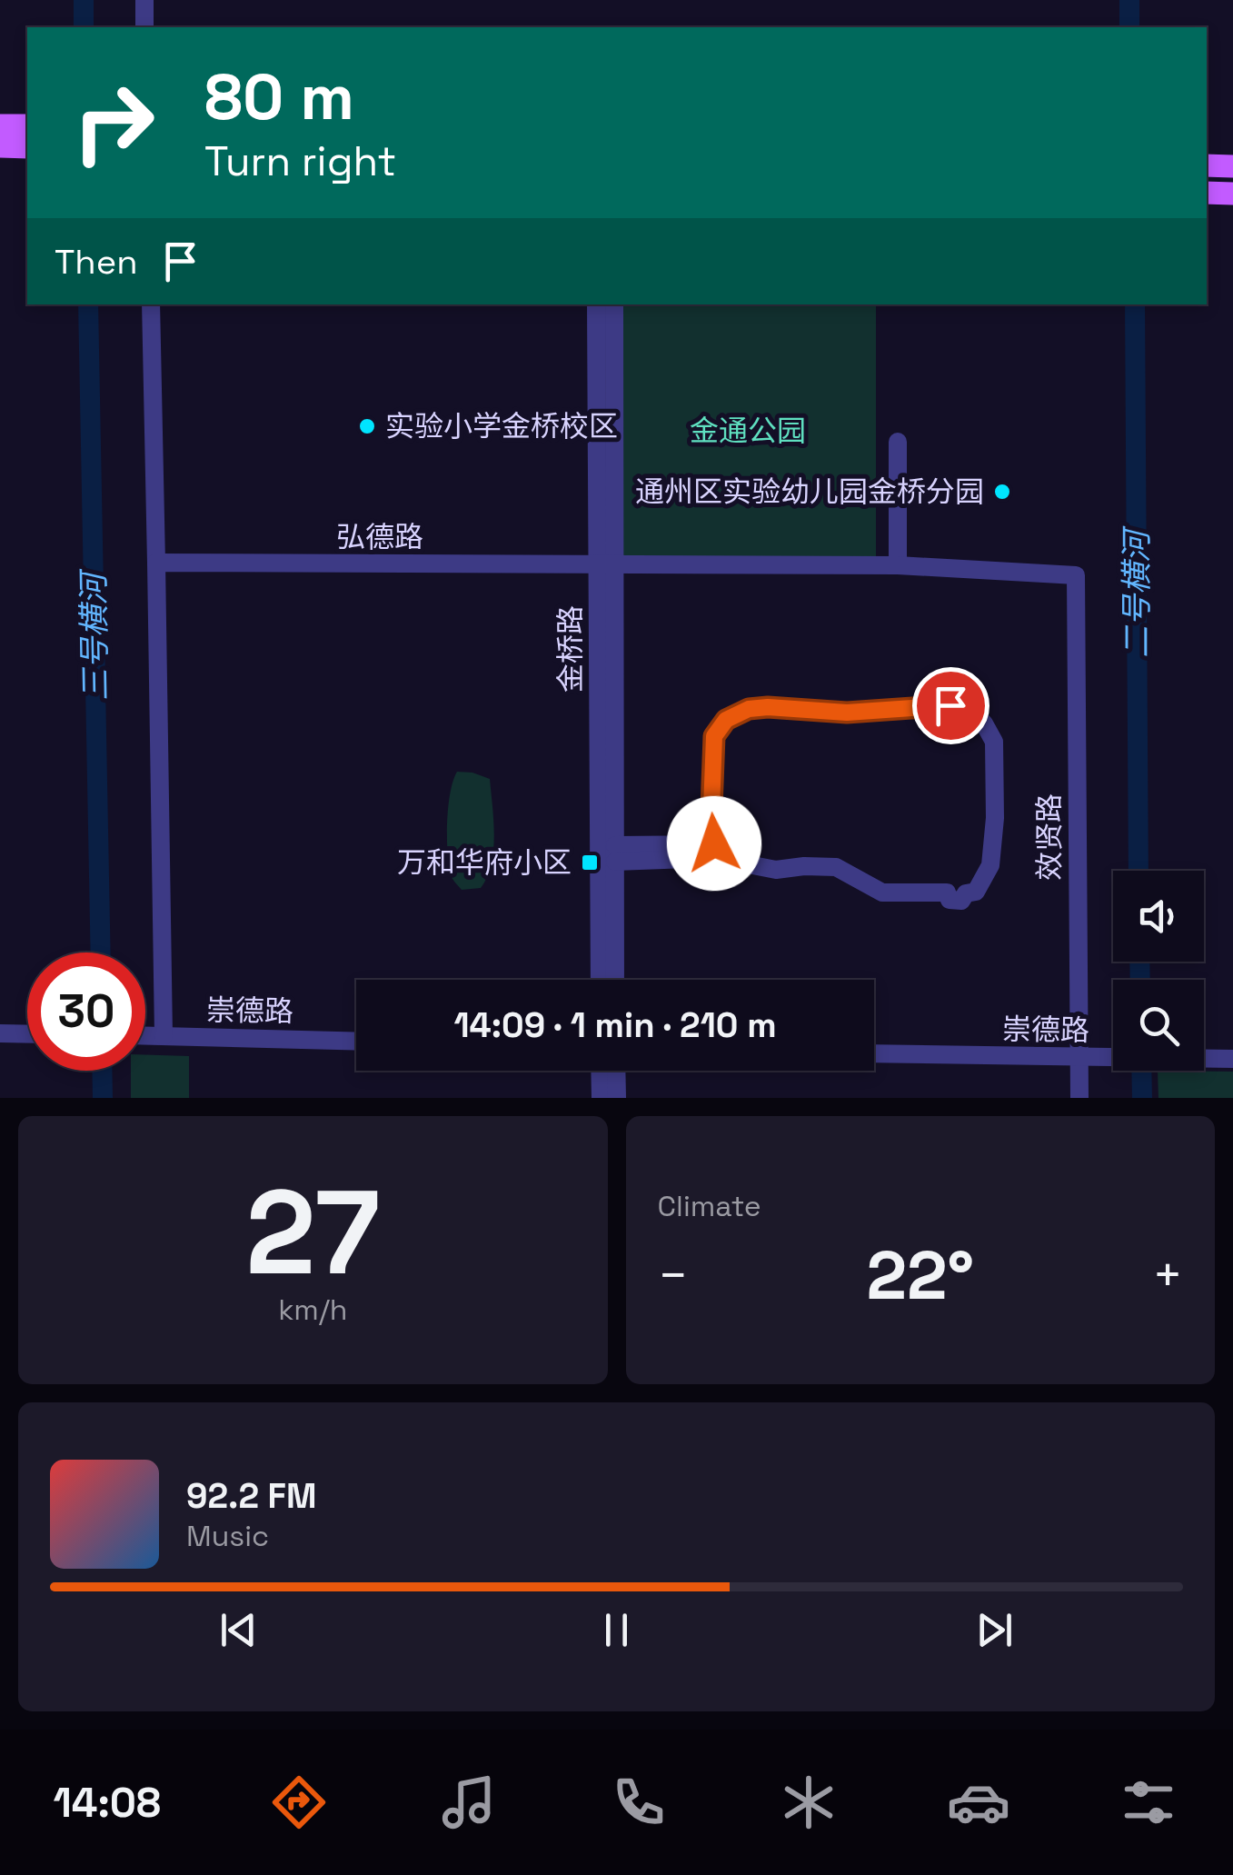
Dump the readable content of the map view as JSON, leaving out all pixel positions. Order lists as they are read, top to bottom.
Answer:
{
  "streets": {
    "street": [
      "弘德路",
      "金桥路",
      "效贤路",
      "崇德路"
    ]
  },
  "crossings": [
    ["弘德路", "金桥路"],
    ["弘德路", "效贤路"],
    ["效贤路", "崇德路"]
  ],
  "water": ["二号横河", "三号横河"],
  "parks": ["金通公园"],
  "places": {
    "other": ["实验小学金桥校区", "通州区实验幼儿园金桥分园"],
    "transit": ["万和华府小区"]
  },
  "page": {
    "turn": ["80 m", "Turn right"],
    "then": "Then",
    "limit": "30",
    "trip": "14:09 · 1 min · 210 m",
    "tile": [
      ["27", "km/h"],
      "Climate"
    ],
    "heat": ["−", "22°", "+"],
    "song": ["92.2 FM", "Music"],
    "tabs": "14:08"
  }
}
